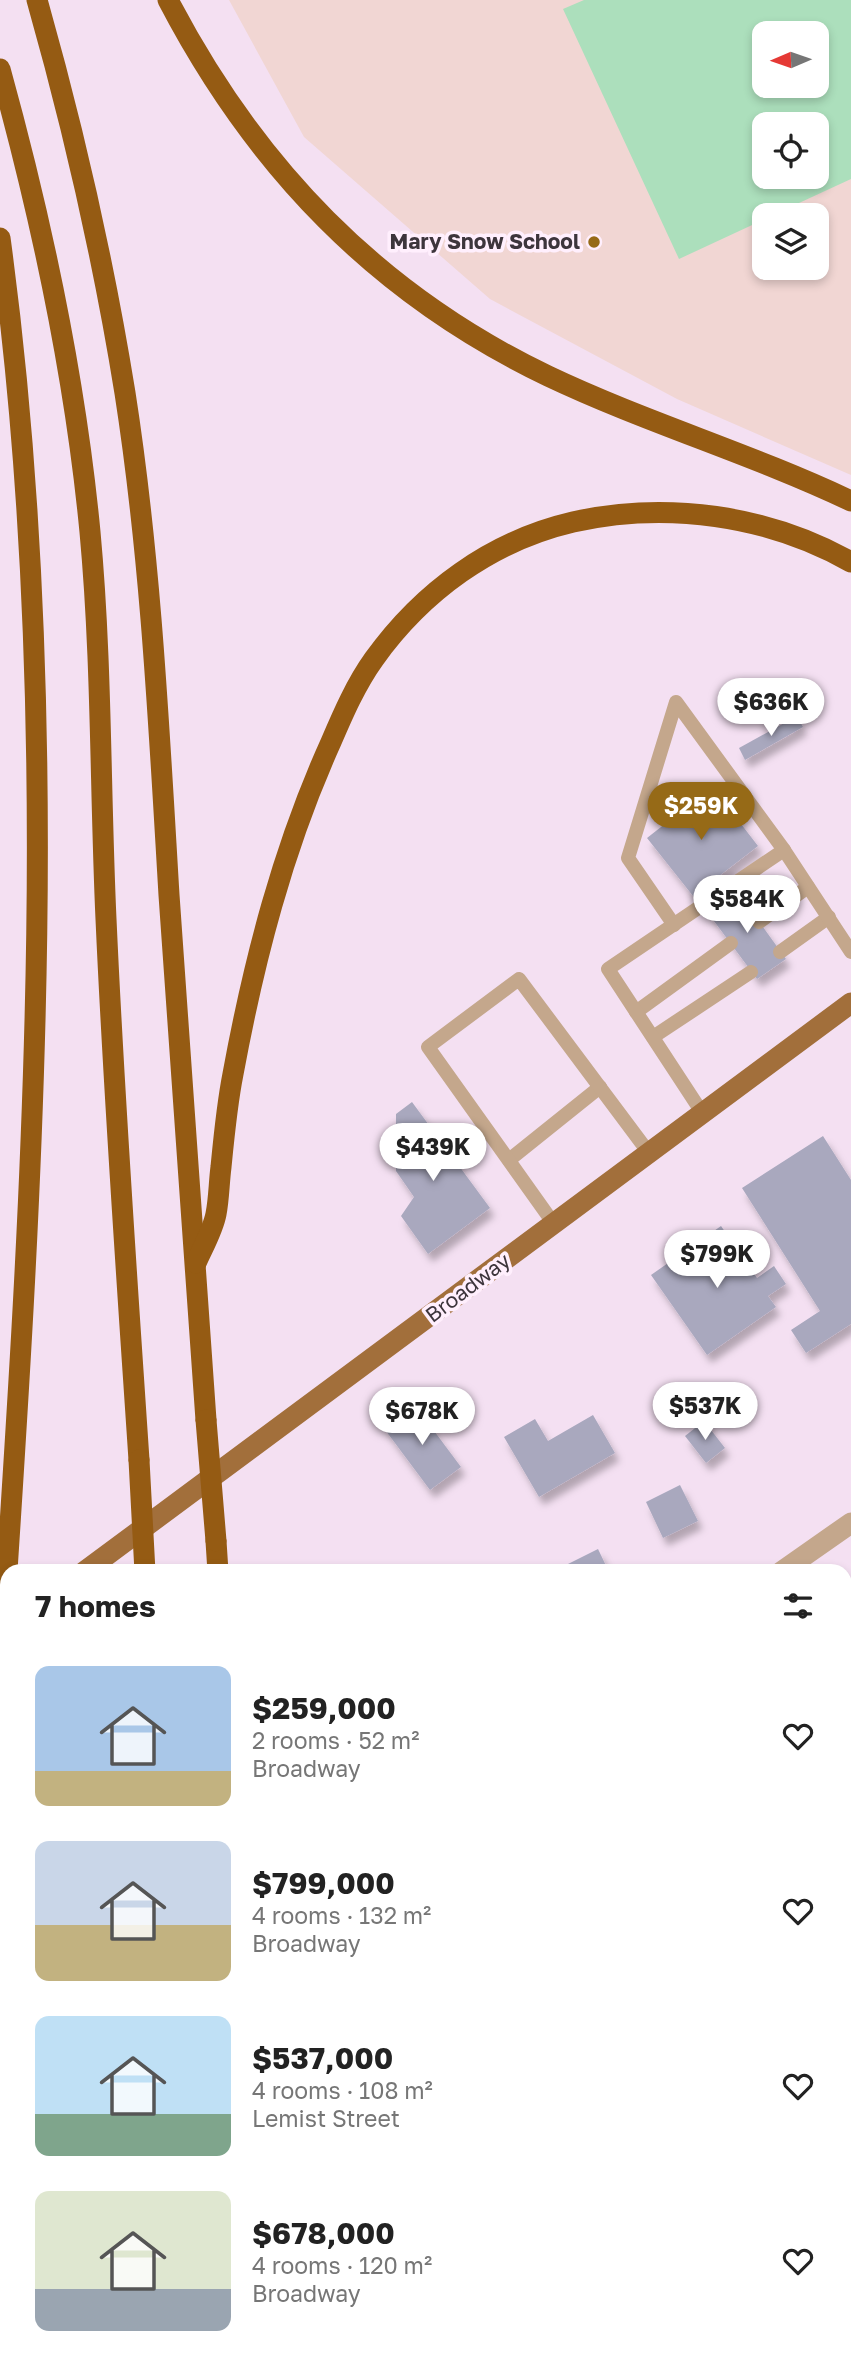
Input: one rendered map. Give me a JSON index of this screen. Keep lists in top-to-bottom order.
{
  "streets": {
    "main road": ["Broadway"]
  },
  "places": ["Mary Snow School"],
  "north": "left",
  "page": {
    "price": [
      "$636K",
      "$259K",
      "$584K",
      "$439K",
      "$799K",
      "$537K",
      "$678K"
    ],
    "heading": "7 homes",
    "list": [
      {
        "name": "$259,000",
        "note": "2 rooms · 52 m² · Broadway"
      },
      {
        "name": "$799,000",
        "note": "4 rooms · 132 m² · Broadway"
      },
      {
        "name": "$537,000",
        "note": "4 rooms · 108 m² · Lemist Street"
      },
      {
        "name": "$678,000",
        "note": "4 rooms · 120 m² · Broadway"
      }
    ]
  }
}
